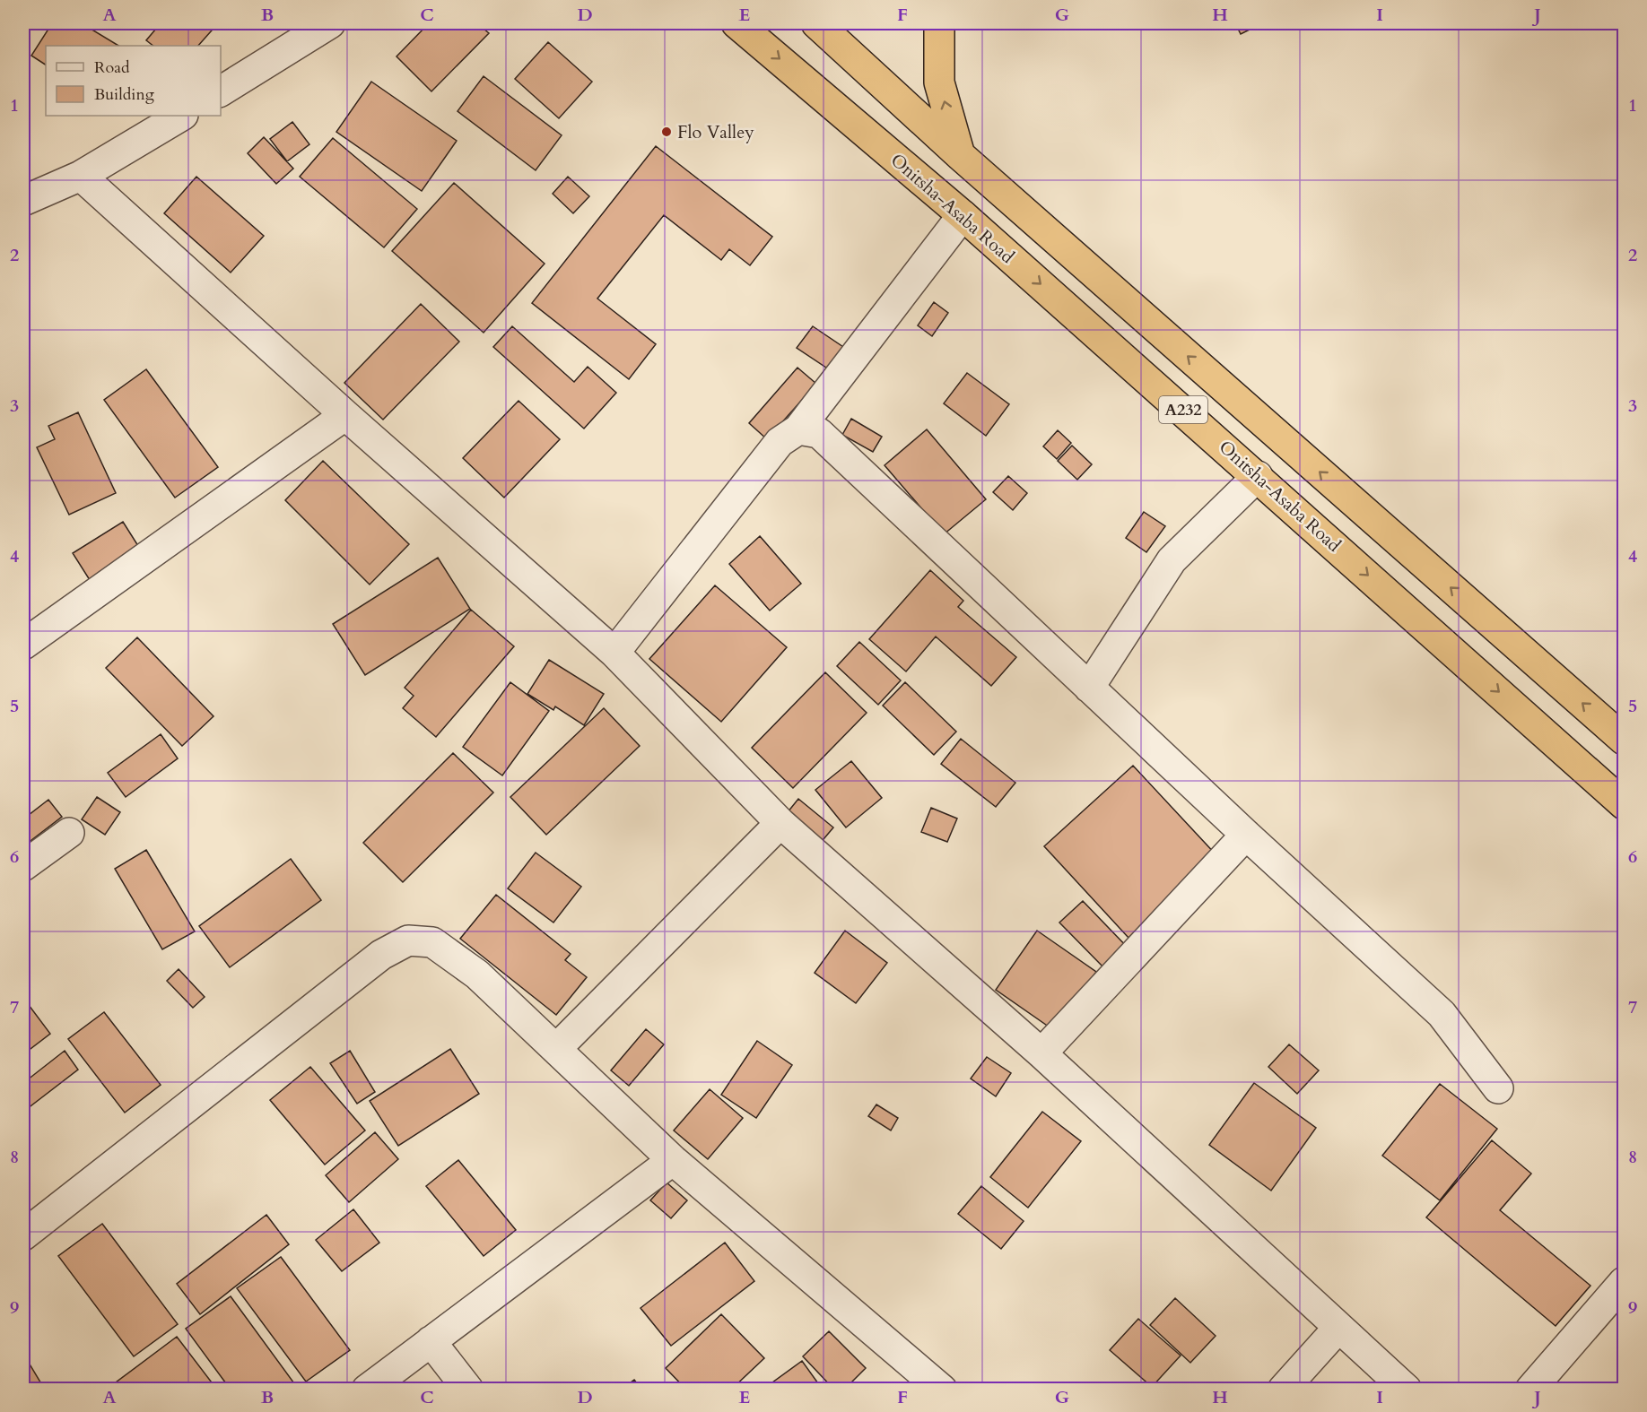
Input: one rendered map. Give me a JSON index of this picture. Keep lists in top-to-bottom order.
{
  "streets": {
    "highway": ["Onitsha-Asaba Road", "A232"]
  },
  "places": ["Flo Valley"],
  "legend": ["Road", "Building"],
  "grid": {
    "columns": [
      "A",
      "B",
      "C",
      "D",
      "E",
      "F",
      "G",
      "H",
      "I",
      "J"
    ],
    "rows": [
      "1",
      "2",
      "3",
      "4",
      "5",
      "6",
      "7",
      "8",
      "9"
    ]
  }
}
